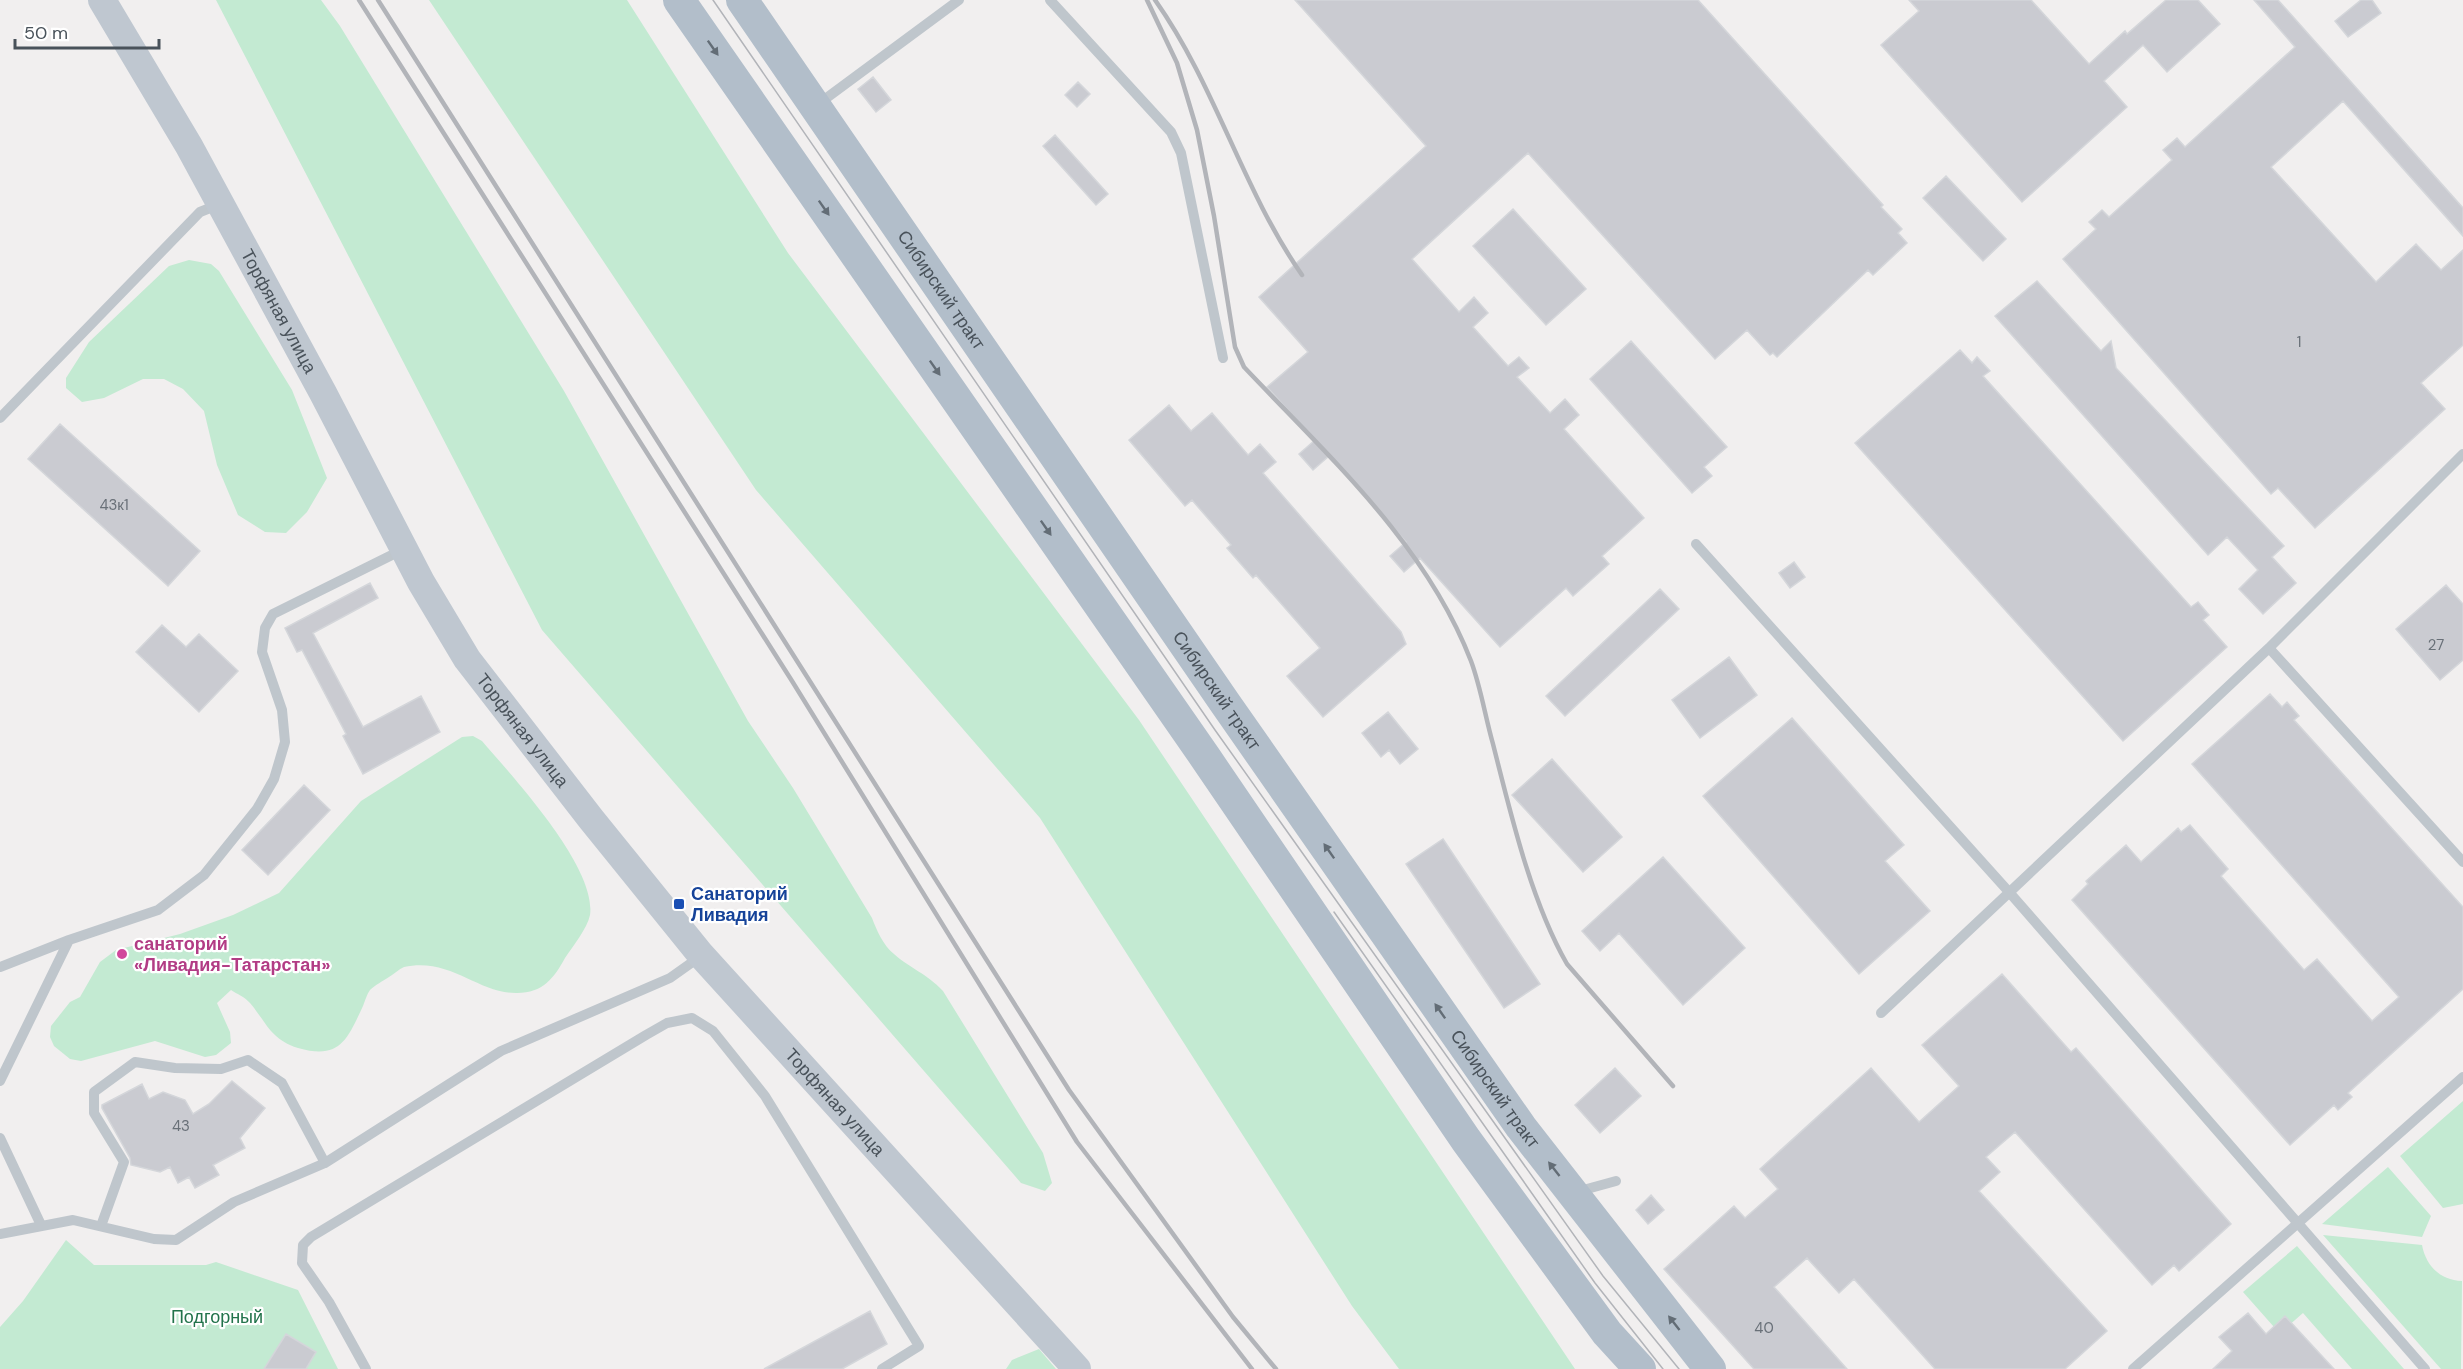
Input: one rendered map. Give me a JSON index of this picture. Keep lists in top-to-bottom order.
{
  "streets": {
    "main road": ["Сибирский тракт"],
    "street": ["Торфяная улица"]
  },
  "parks": ["Подгорный"],
  "places": {
    "transit": ["Санаторий Ливадия"],
    "other": ["санаторий «Ливадия-Татарстан»"]
  },
  "house_numbers": [
    "1",
    "43к1",
    "27",
    "43",
    "40"
  ],
  "scale_bar": "50 m"
}
